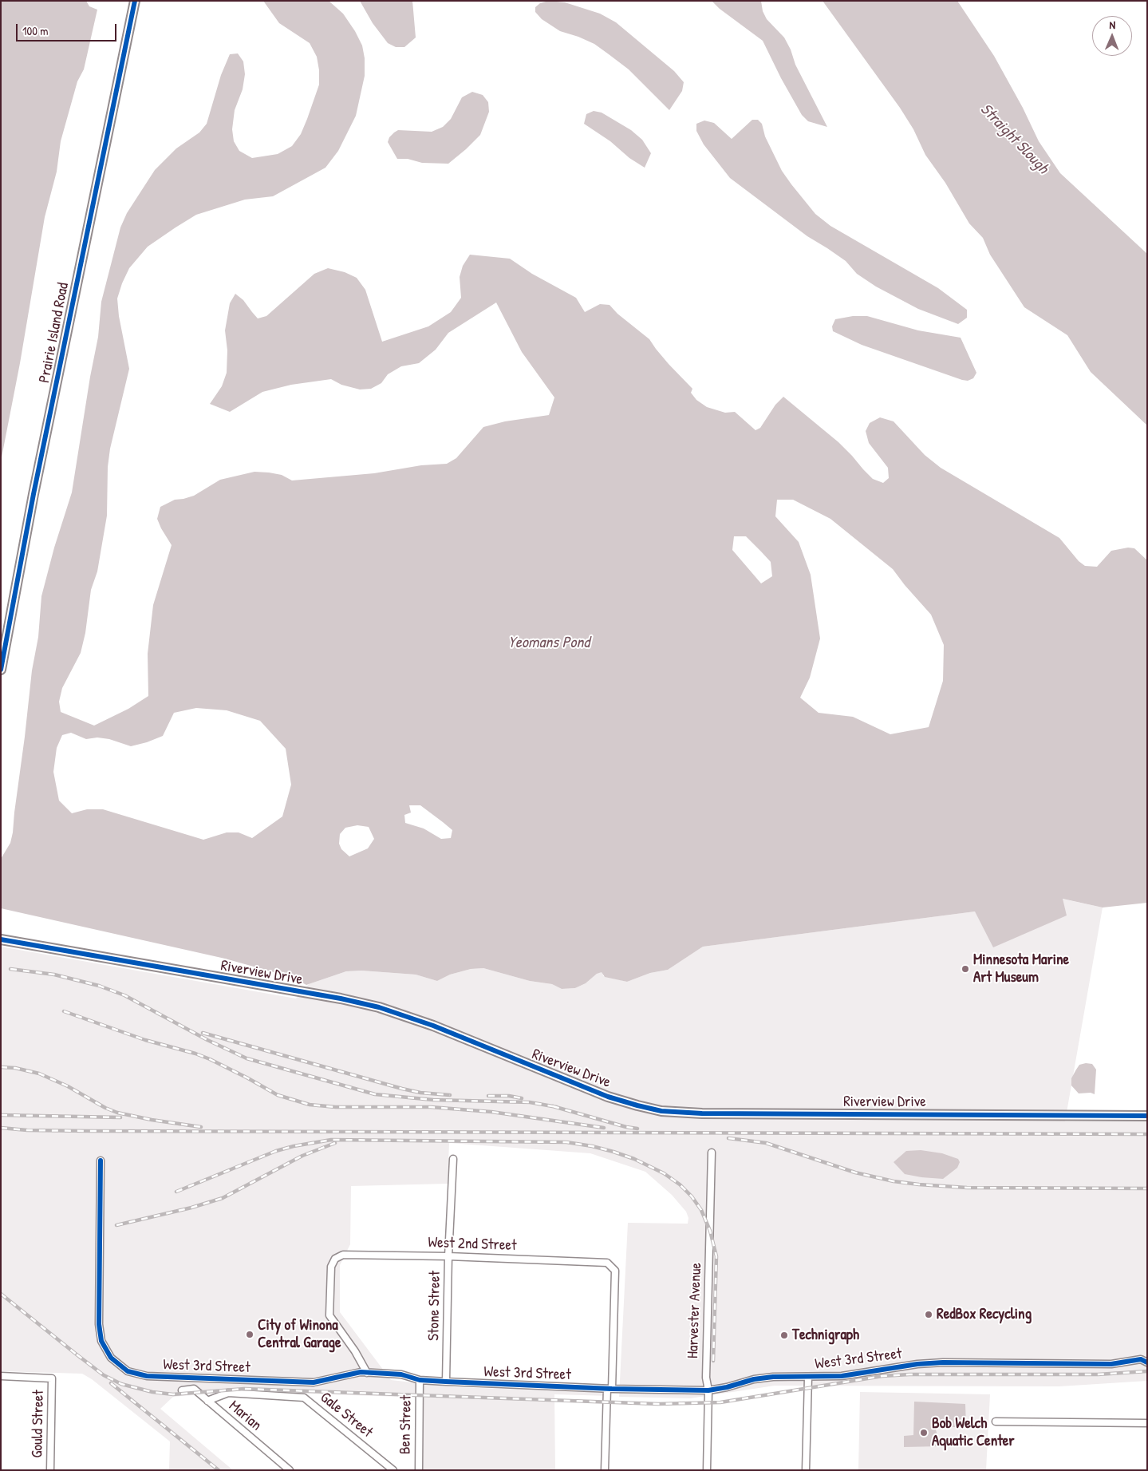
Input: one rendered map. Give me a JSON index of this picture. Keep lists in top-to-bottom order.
{
  "streets": {
    "street": [
      "Prairie Island Road",
      "Riverview Drive",
      "West 2nd Street",
      "Stone Street",
      "Harvester Avenue",
      "West 3rd Street",
      "Gale Street",
      "Marian",
      "Gould Street",
      "Ben Street"
    ]
  },
  "crossings": [
    ["West 2nd Street", "Stone Street"],
    ["West 2nd Street", "West 3rd Street"],
    ["Stone Street", "West 3rd Street"],
    ["Harvester Avenue", "West 3rd Street"],
    ["West 3rd Street", "Ben Street"],
    ["Gale Street", "Marian"]
  ],
  "water": ["Straight Slough", "Yeomans Pond"],
  "places": [
    "Minnesota Marine Art Museum",
    "RedBox Recycling",
    "City of Winona Central Garage",
    "Technigraph",
    "Bob Welch Aquatic Center"
  ],
  "scale_bar": "100 m",
  "north": "top"
}
